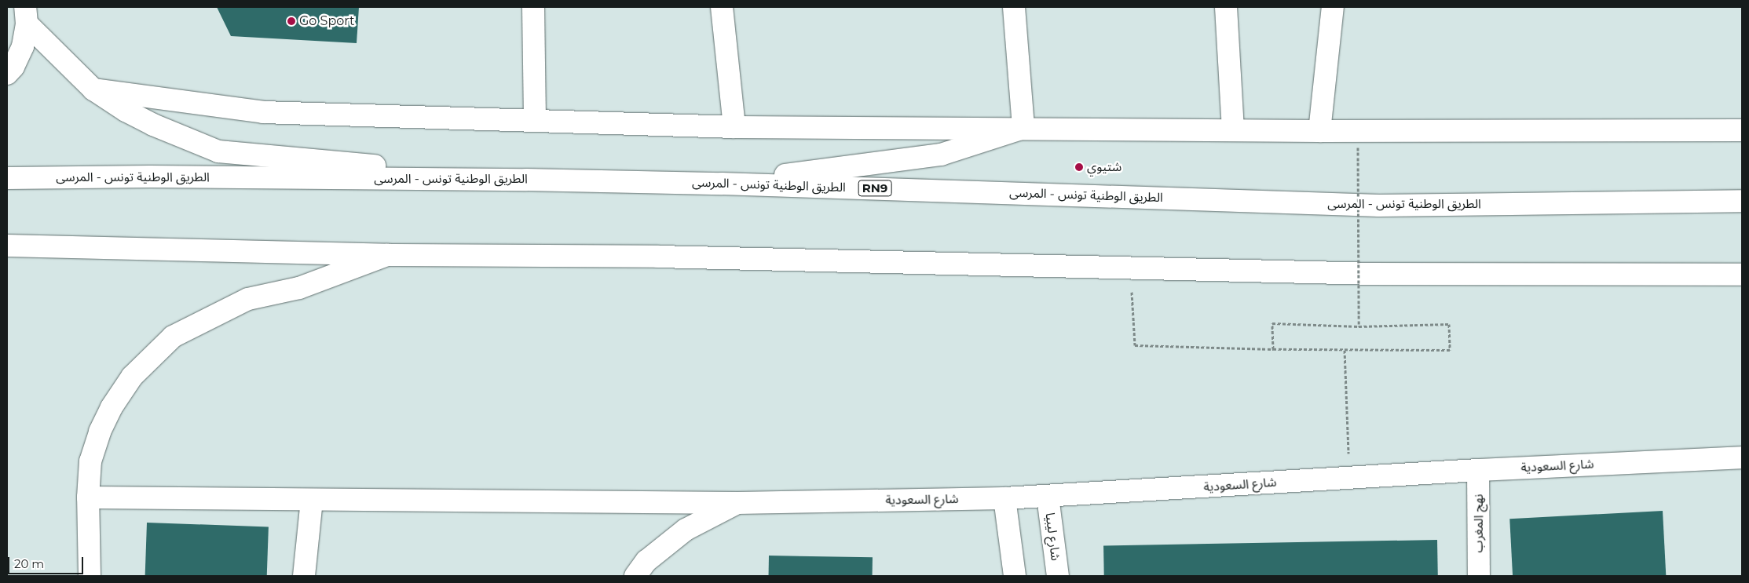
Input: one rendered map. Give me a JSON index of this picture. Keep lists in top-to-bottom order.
{
  "streets": {
    "main road": [
      "الطريق الوطنية تونس - المرسى",
      "RN9",
      "شارع السعودية",
      "نهج المغرب",
      "شارع ليبيا"
    ]
  },
  "crossings": [
    ["شارع السعودية", "نهج المغرب"],
    ["شارع السعودية", "شارع ليبيا"]
  ],
  "places": ["Go Sport", "شتيوي"],
  "scale_bar": "20 m"
}
